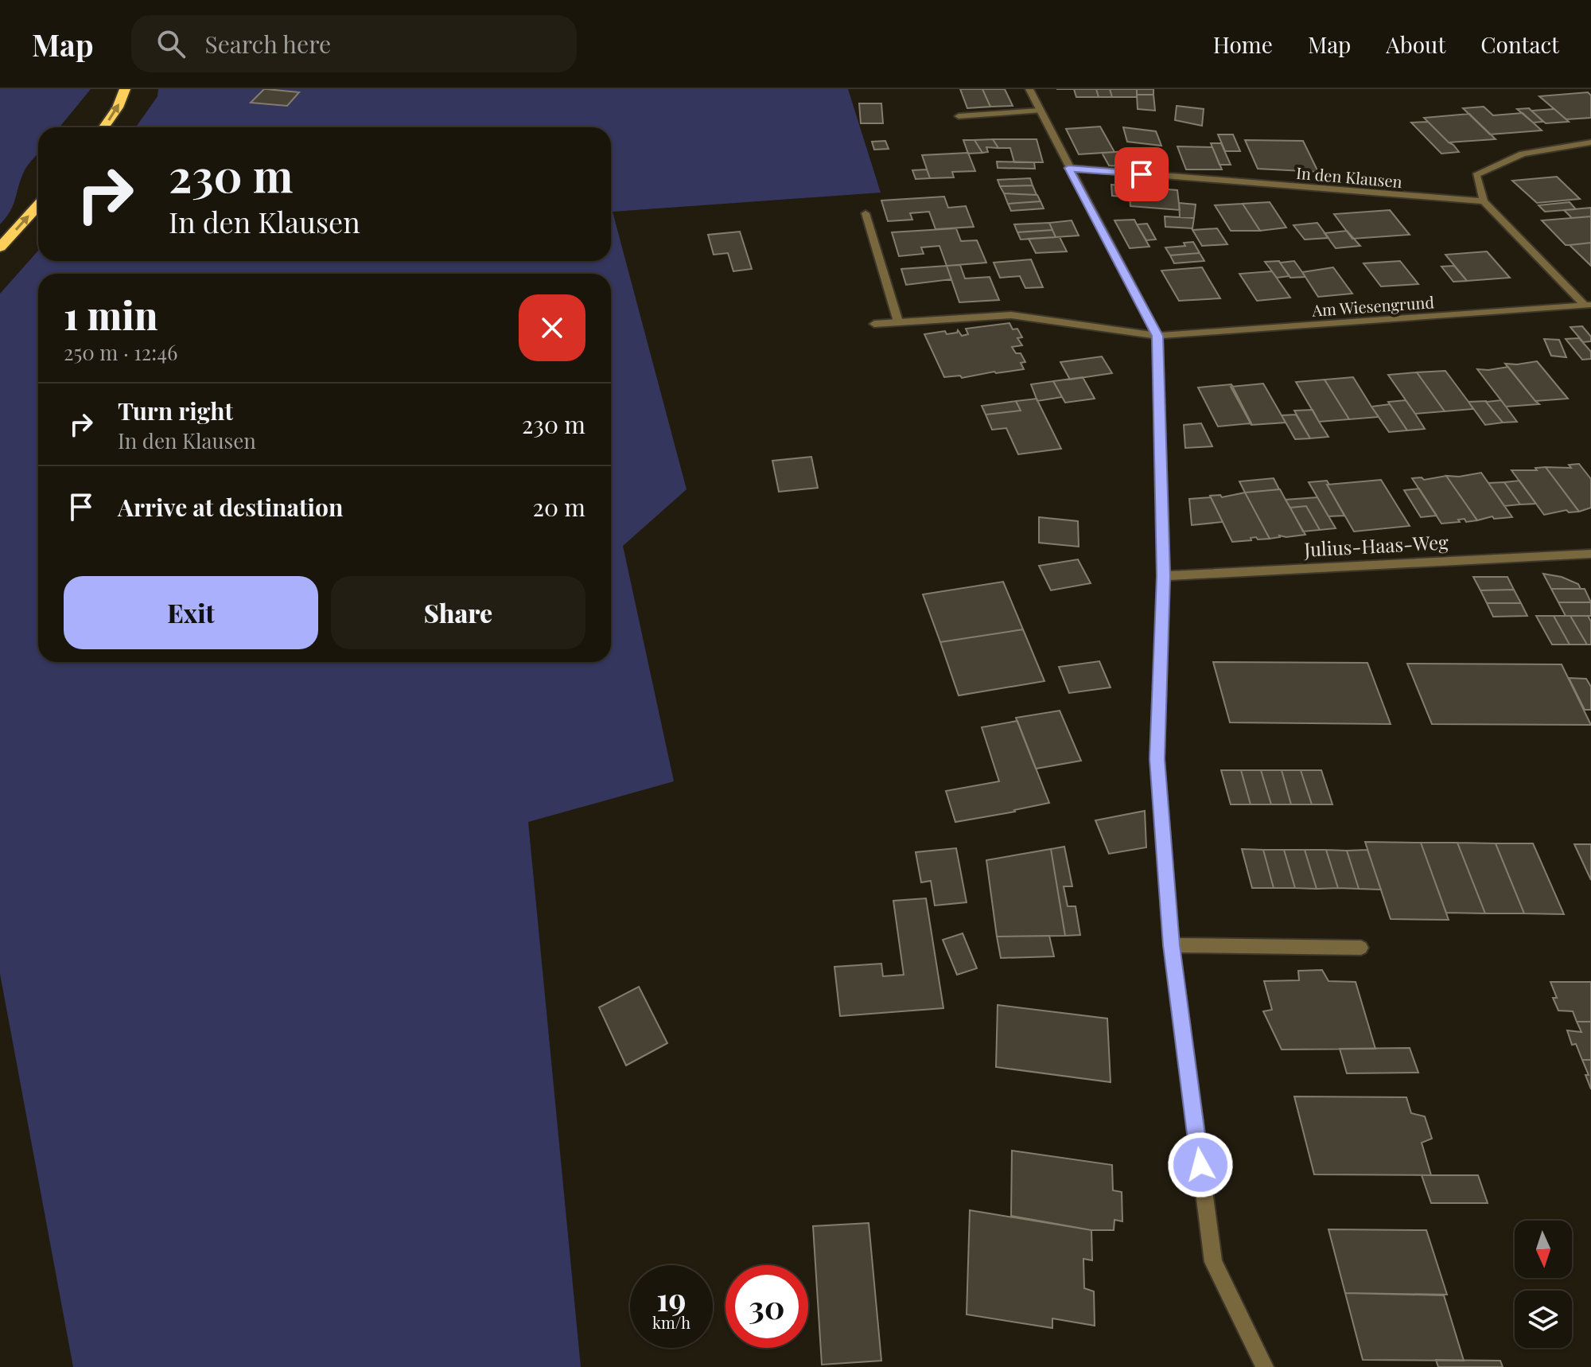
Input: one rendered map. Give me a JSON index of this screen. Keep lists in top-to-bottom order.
{
  "streets": {
    "street": ["In den Klausen", "Am Wiesengrund", "Julius-Haas-Weg"]
  },
  "north": "bottom",
  "page": {
    "header": "Map",
    "search": "Search here",
    "nav": [
      "Home",
      "Map",
      "About",
      "Contact"
    ],
    "turn": ["230 m", "In den Klausen"],
    "heading": ["1 min", "250 m · 12:46"],
    "list": [
      {
        "name": "Turn right",
        "note": "In den Klausen",
        "value": "230 m"
      },
      {
        "name": "Arrive at destination",
        "value": "20 m"
      }
    ],
    "buttons": ["Exit", "Share"],
    "speed": "19 km/h",
    "limit": "30"
  }
}
